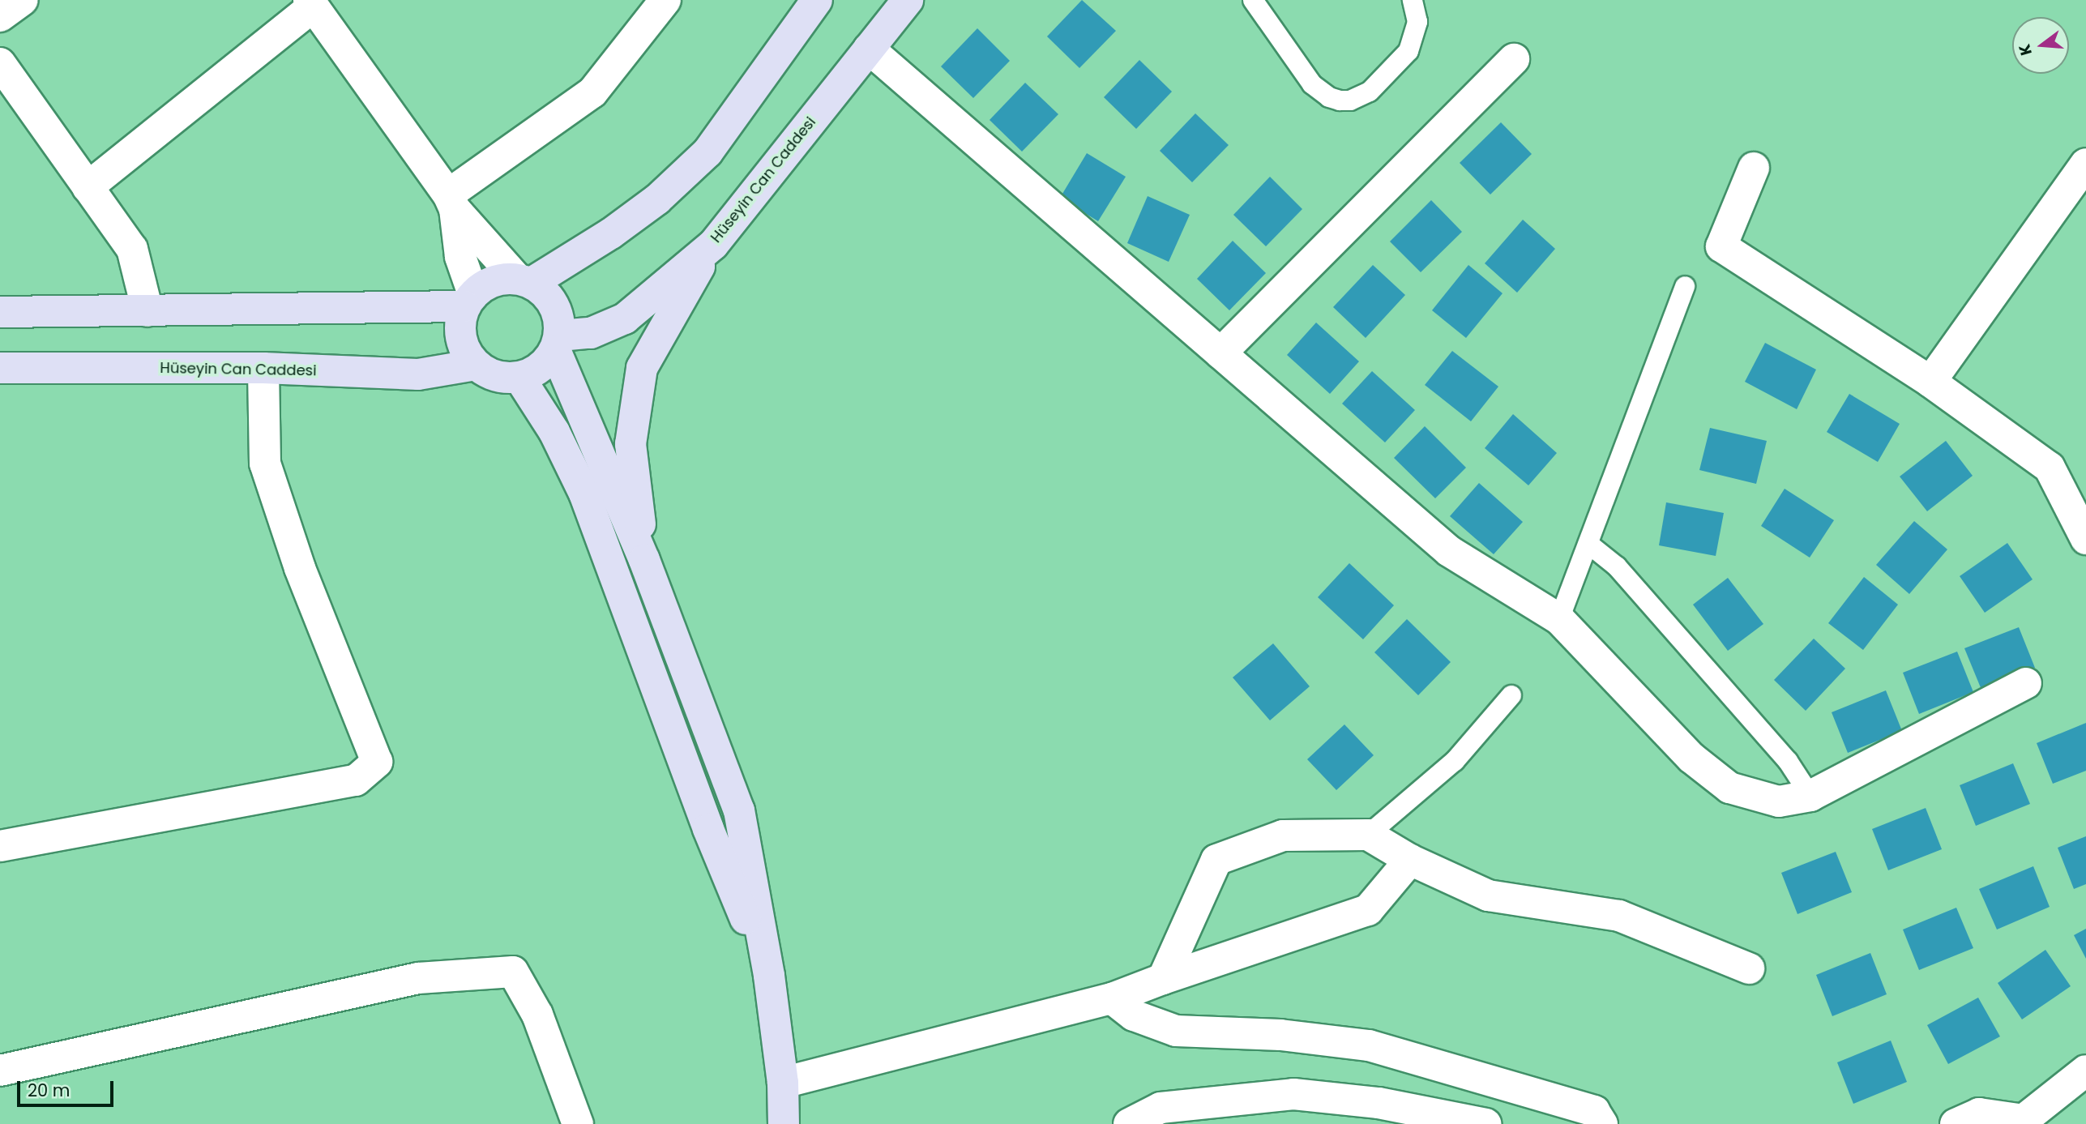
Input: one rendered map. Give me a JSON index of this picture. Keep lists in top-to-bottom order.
{
  "streets": {
    "main road": ["Hüseyin Can Caddesi"]
  },
  "scale_bar": "20 m",
  "north": "left"
}
